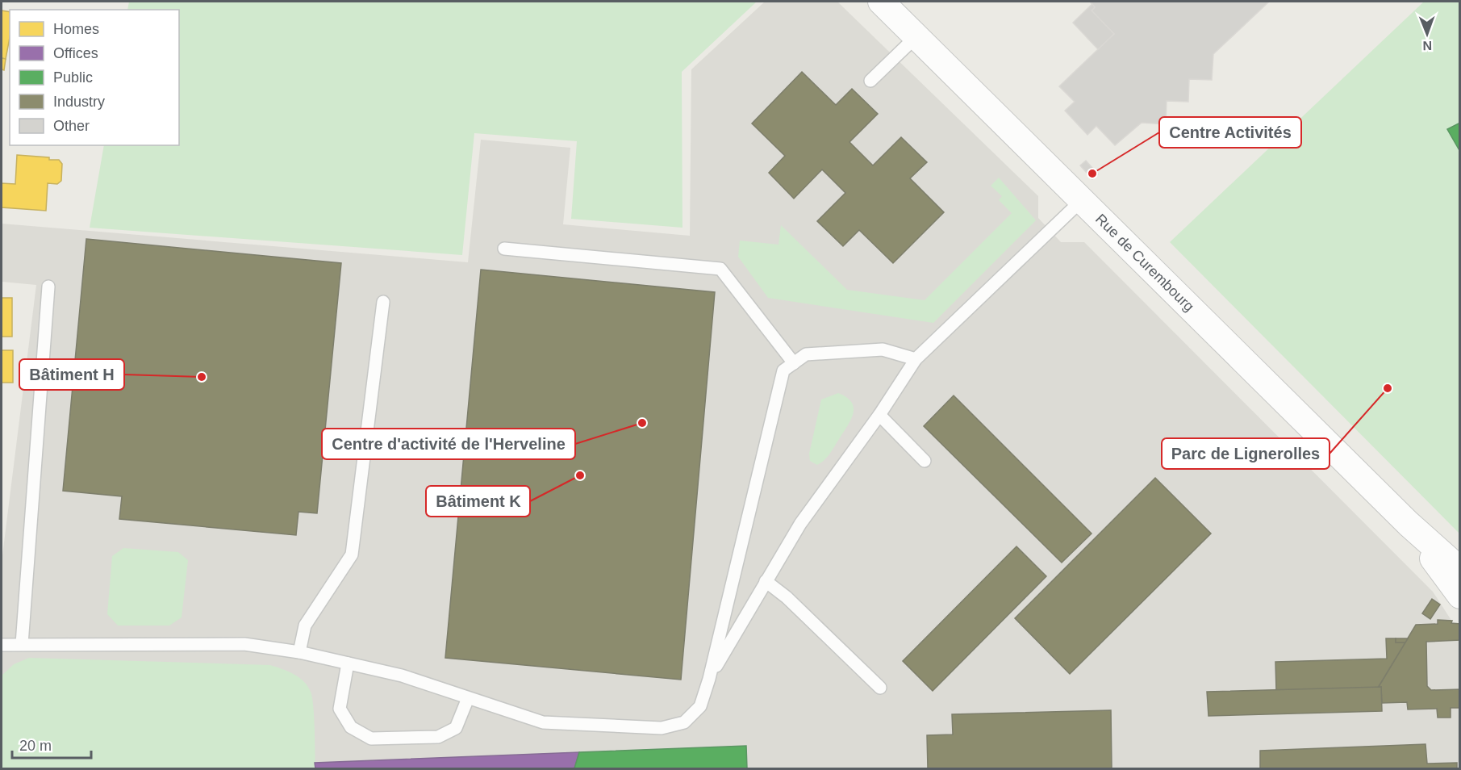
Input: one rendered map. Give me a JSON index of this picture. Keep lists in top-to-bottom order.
{
  "streets": {
    "street": ["Rue de Curembourg"]
  },
  "places": [
    "Centre Activités",
    "Bâtiment H",
    "Parc de Lignerolles",
    "Centre d'activité de l'Herveline",
    "Bâtiment K"
  ],
  "legend": [
    "Homes",
    "Offices",
    "Public",
    "Industry",
    "Other"
  ],
  "scale_bar": "20 m",
  "north": "bottom"
}
